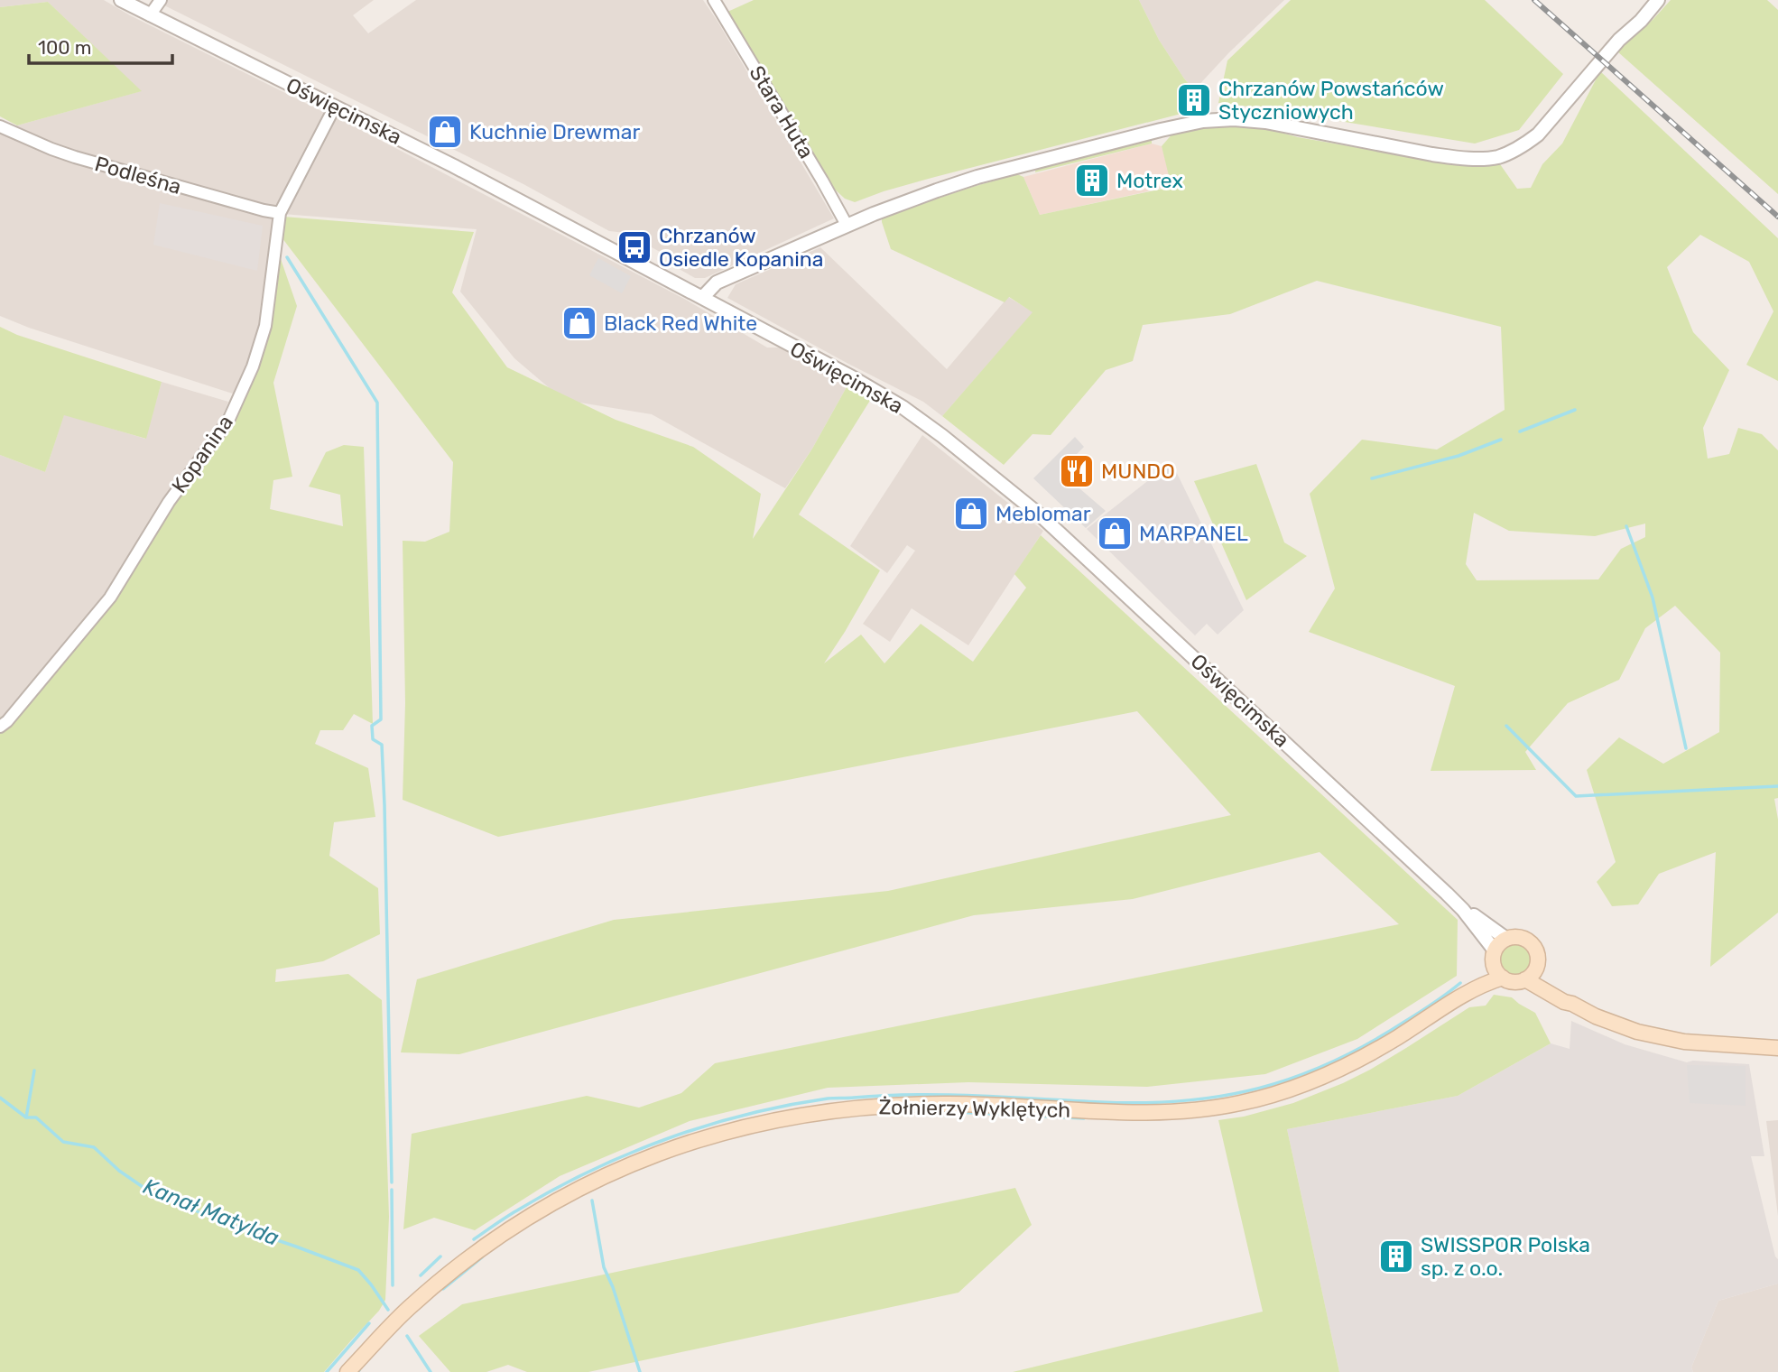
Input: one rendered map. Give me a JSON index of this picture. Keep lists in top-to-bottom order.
{
  "streets": {
    "main road": ["Żołnierzy Wyklętych"],
    "street": [
      "Oświęcimska",
      "Stara Huta",
      "Podleśna",
      "Kopanina"
    ]
  },
  "crossings": [
    ["Oświęcimska", "Kopanina"],
    ["Oświęcimska", "Żołnierzy Wyklętych"],
    ["Podleśna", "Kopanina"]
  ],
  "water": ["Kanał Matylda"],
  "places": {
    "building": ["Chrzanów Powstańców Styczniowych", "Motrex", "SWISSPOR Polska sp. z o.o."],
    "shop": [
      "Kuchnie Drewmar",
      "Black Red White",
      "Meblomar",
      "MARPANEL"
    ],
    "bus stop": ["Chrzanów Osiedle Kopanina"],
    "restaurant": ["MUNDO"]
  },
  "scale_bar": "100 m"
}
